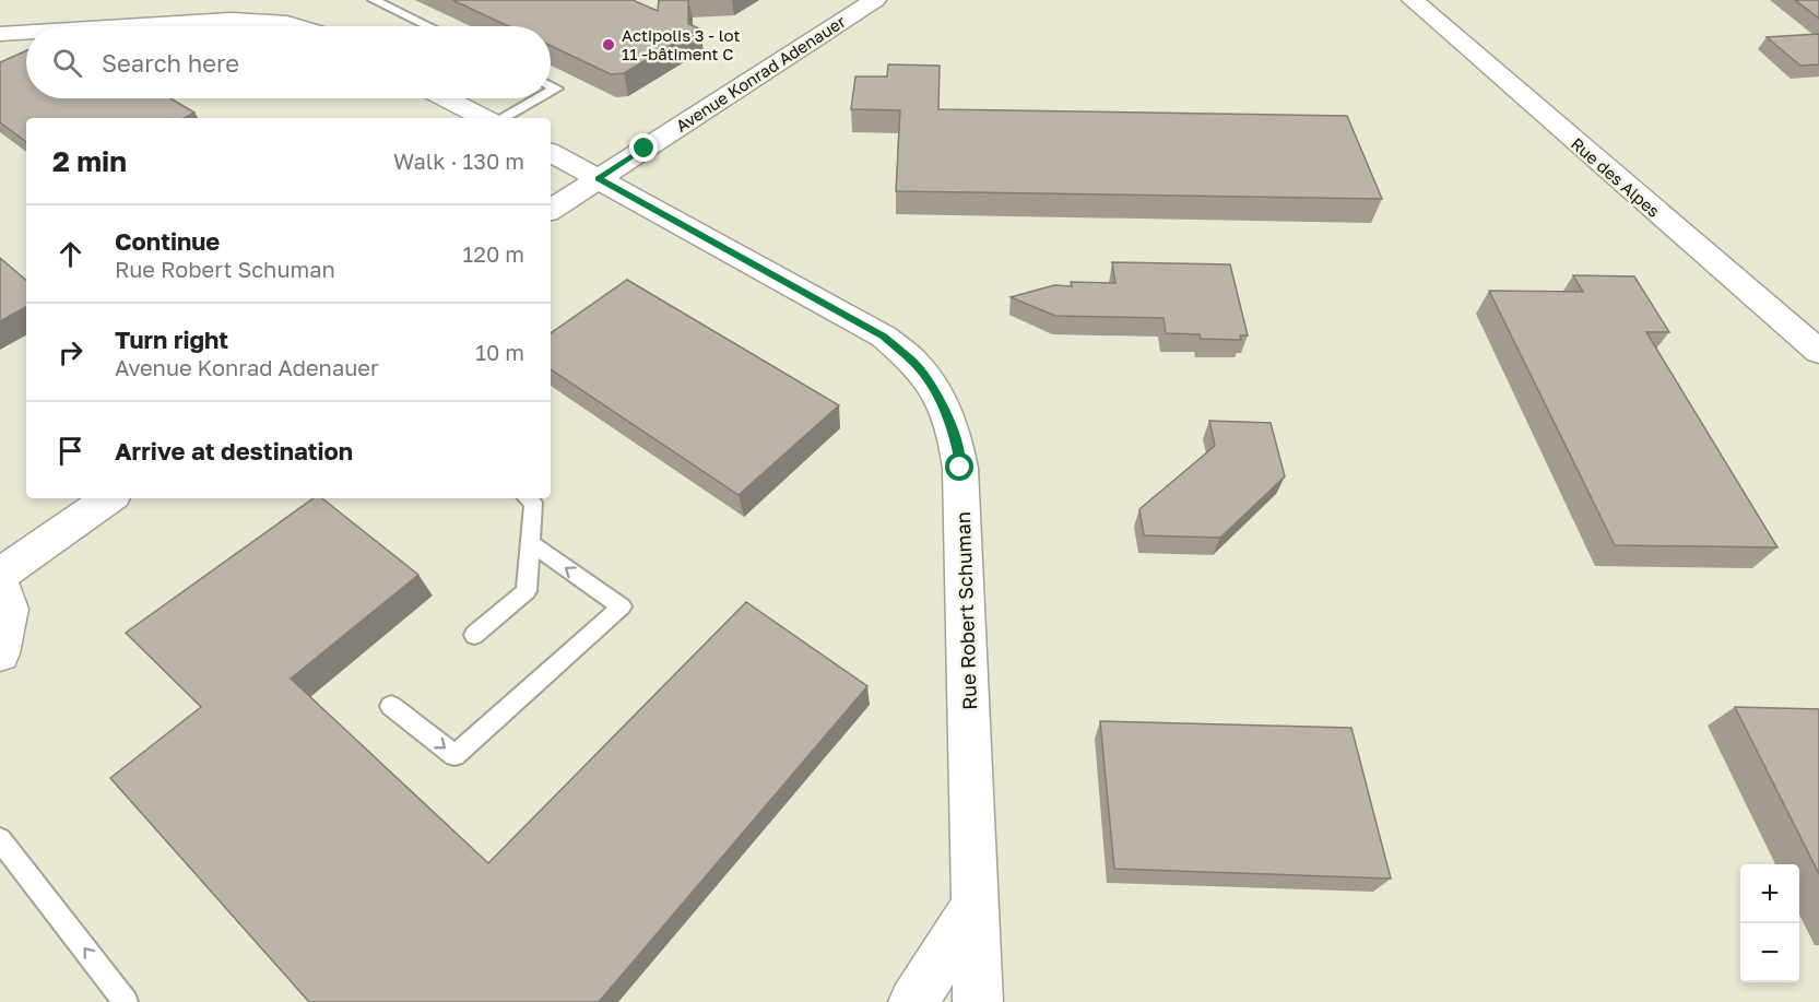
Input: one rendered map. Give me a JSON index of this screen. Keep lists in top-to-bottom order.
{
  "streets": {
    "street": ["Avenue Konrad Adenauer", "Rue des Alpes", "Rue Robert Schuman"]
  },
  "crossings": [
    ["Avenue Konrad Adenauer", "Rue Robert Schuman"]
  ],
  "places": ["Actipolis 3 - lot 11 -bâtiment C"],
  "page": {
    "search": "Search here",
    "heading": ["2 min", "Walk · 130 m"],
    "list": [
      ["Continue", "Rue Robert Schuman", "120 m"],
      ["Turn right", "Avenue Konrad Adenauer", "10 m"],
      "Arrive at destination"
    ],
    "map_buttons": ["+", "−"]
  }
}
